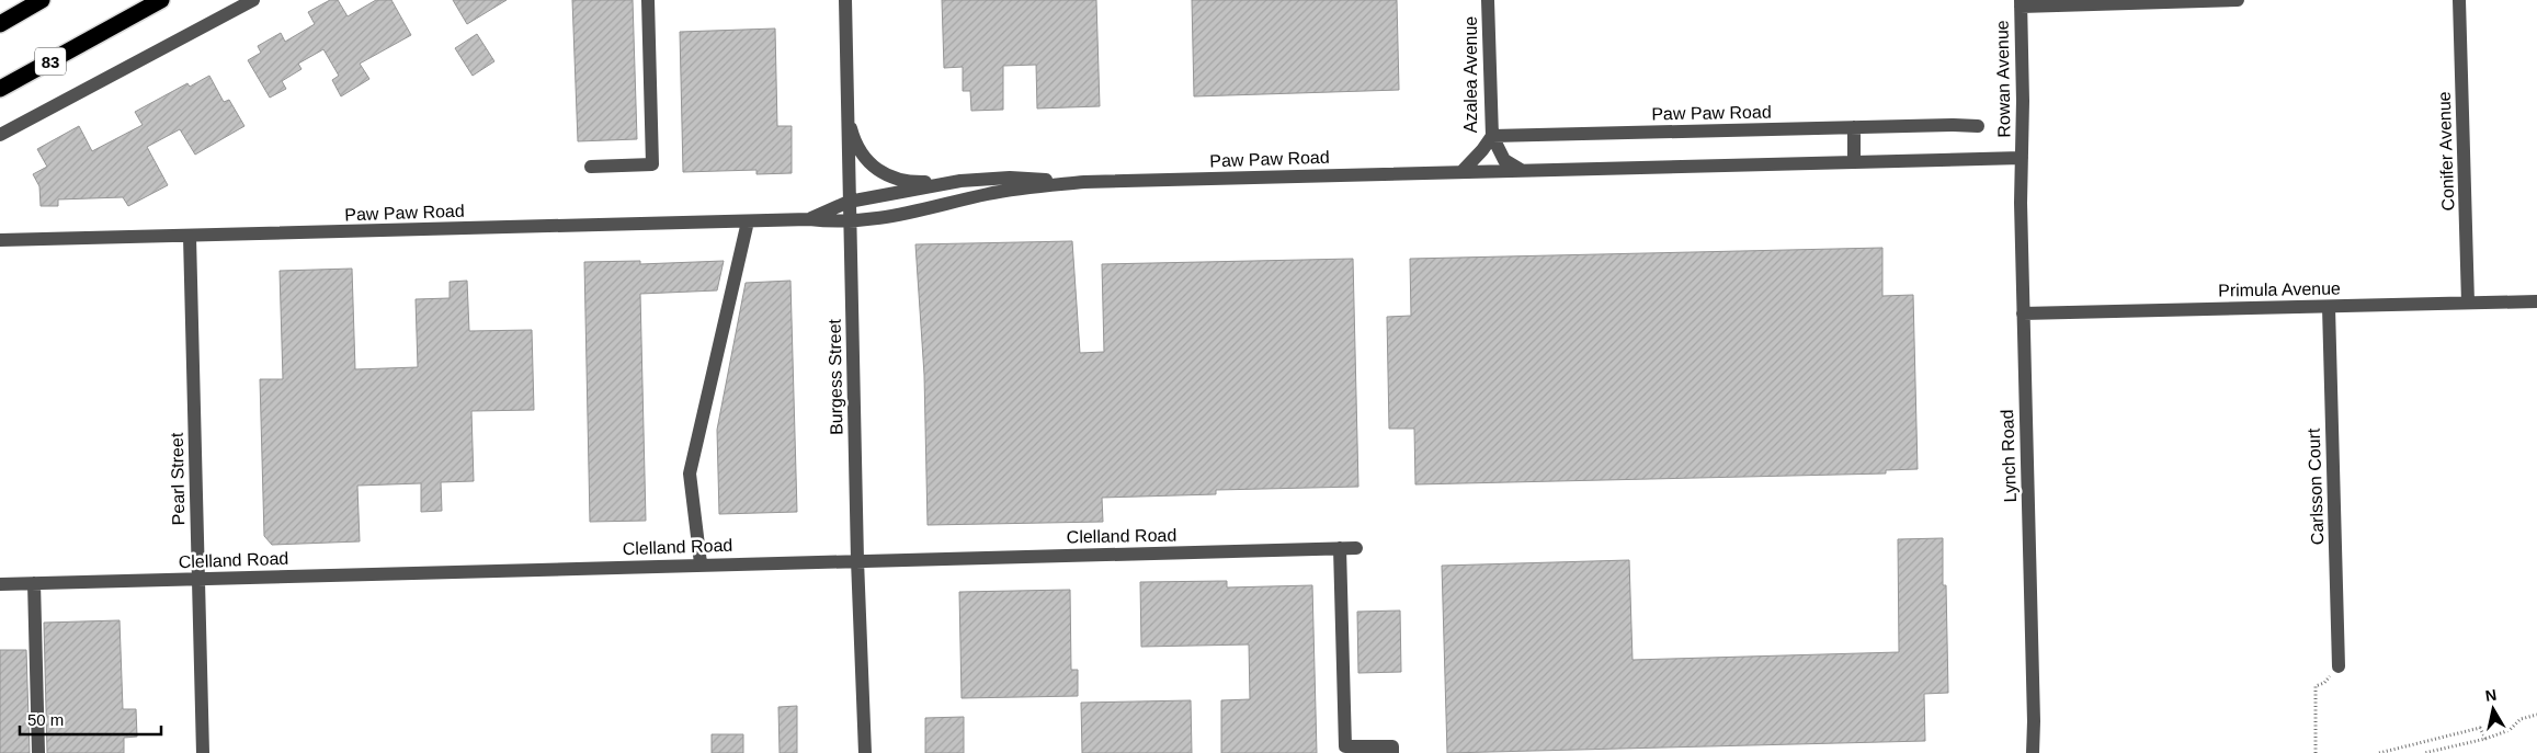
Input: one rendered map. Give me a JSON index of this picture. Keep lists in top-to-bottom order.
{
  "streets": {
    "highway": ["83"],
    "street": [
      "Azalea Avenue",
      "Rowan Avenue",
      "Paw Paw Road",
      "Conifer Avenue",
      "Primula Avenue",
      "Burgess Street",
      "Lynch Road",
      "Pearl Street",
      "Carlsson Court",
      "Clelland Road"
    ]
  },
  "crossings": [
    ["Azalea Avenue", "Paw Paw Road"],
    ["Rowan Avenue", "Paw Paw Road"],
    ["Rowan Avenue", "Lynch Road"],
    ["Paw Paw Road", "Burgess Street"],
    ["Paw Paw Road", "Lynch Road"],
    ["Paw Paw Road", "Pearl Street"],
    ["Conifer Avenue", "Primula Avenue"],
    ["Primula Avenue", "Lynch Road"],
    ["Primula Avenue", "Carlsson Court"],
    ["Burgess Street", "Clelland Road"],
    ["Pearl Street", "Clelland Road"]
  ],
  "scale_bar": "50 m",
  "north": "top"
}
